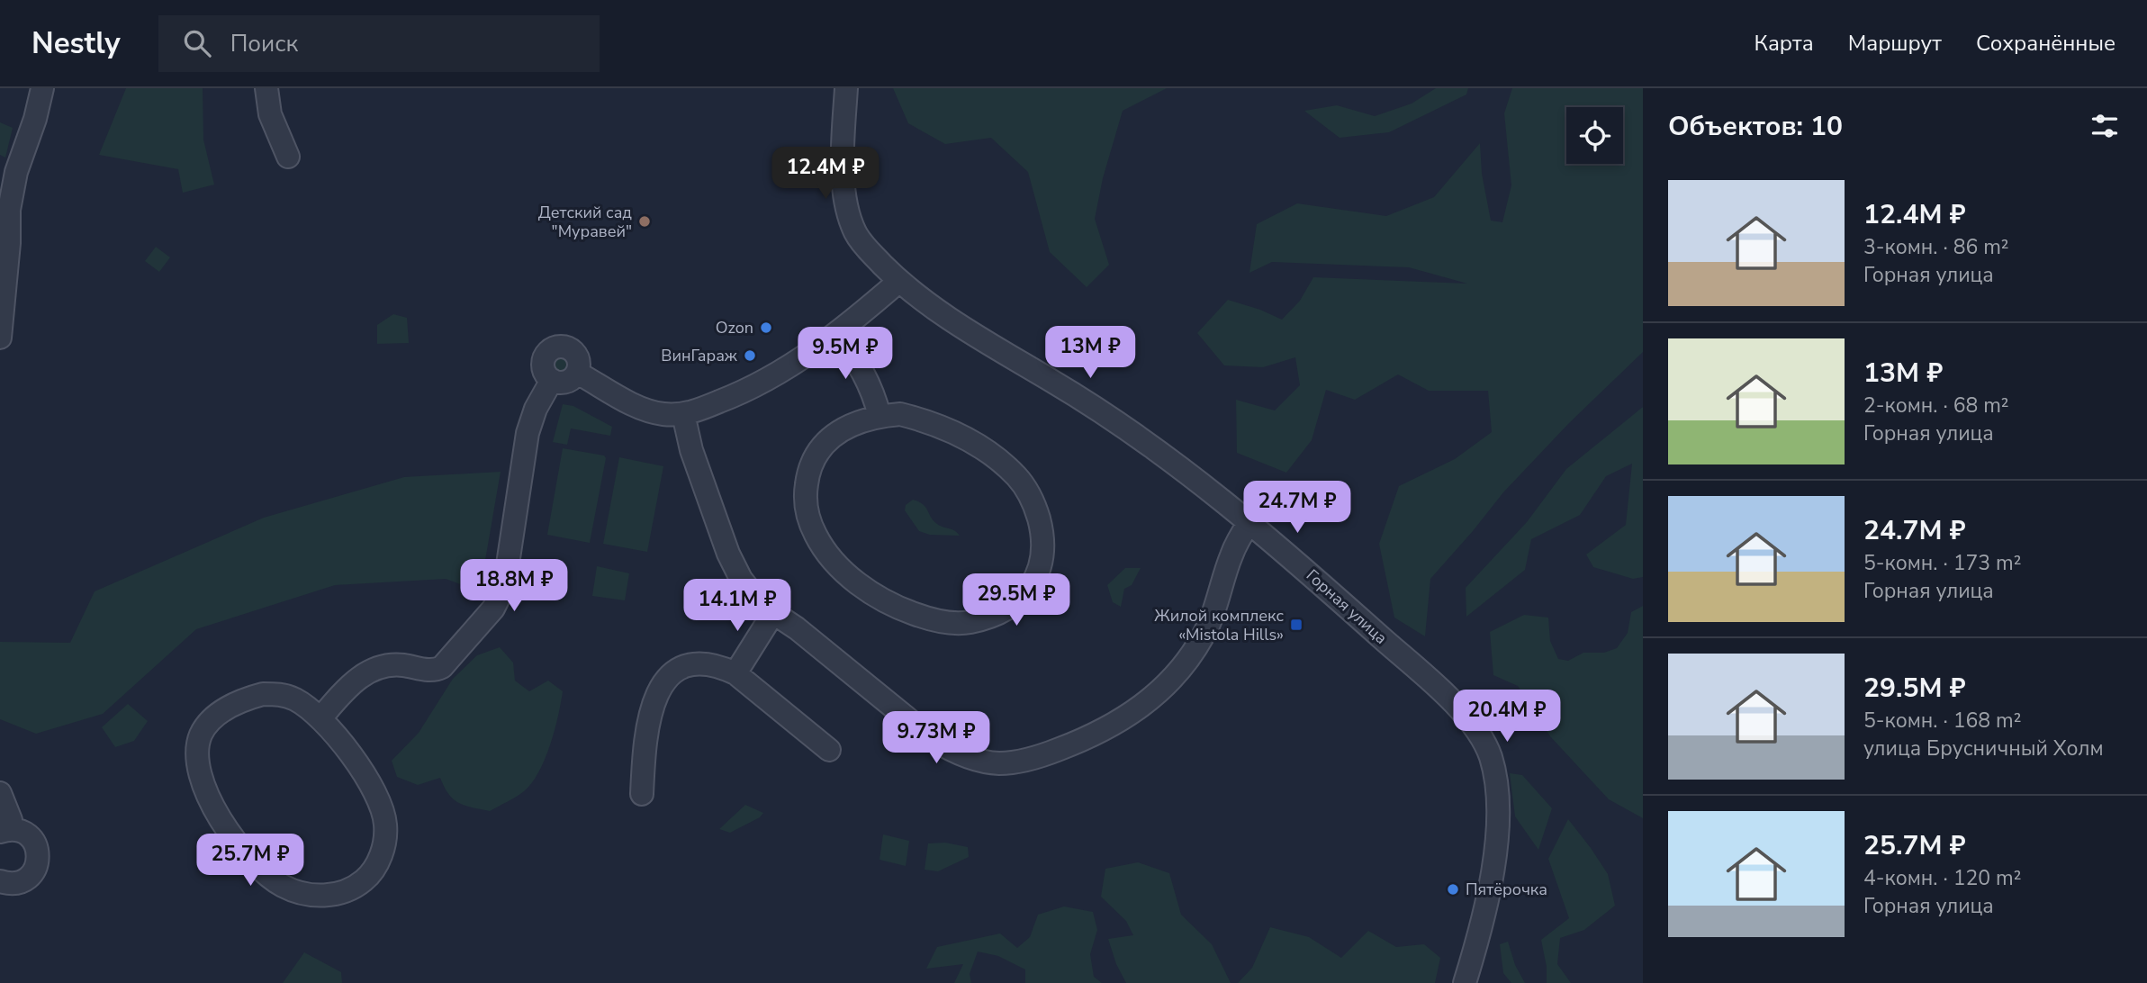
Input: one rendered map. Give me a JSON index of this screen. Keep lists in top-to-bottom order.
{
  "streets": {
    "street": ["Горная улица"]
  },
  "places": {
    "other": [
      "Детский сад \"Муравей\"",
      "Ozon",
      "ВинГараж",
      "Пятёрочка"
    ],
    "transit": ["Жилой комплекс «Mistola Hills»"]
  },
  "page": {
    "header": "Nestly",
    "search": "Поиск",
    "nav": ["Карта", "Маршрут", "Сохранённые"],
    "heading": "Объектов: 10",
    "price": [
      "12.4M ₽",
      "13M ₽",
      "9.5M ₽",
      "24.7M ₽",
      "18.8M ₽",
      "29.5M ₽",
      "14.1M ₽",
      "20.4M ₽",
      "9.73M ₽",
      "25.7M ₽"
    ],
    "list": [
      {
        "name": "12.4M ₽",
        "note": "3-комн. · 86 m² · Горная улица"
      },
      {
        "name": "13M ₽",
        "note": "2-комн. · 68 m² · Горная улица"
      },
      {
        "name": "24.7M ₽",
        "note": "5-комн. · 173 m² · Горная улица"
      },
      {
        "name": "29.5M ₽",
        "note": "5-комн. · 168 m² · улица Брусничный Холм"
      },
      {
        "name": "25.7M ₽",
        "note": "4-комн. · 120 m² · Горная улица"
      }
    ]
  }
}
